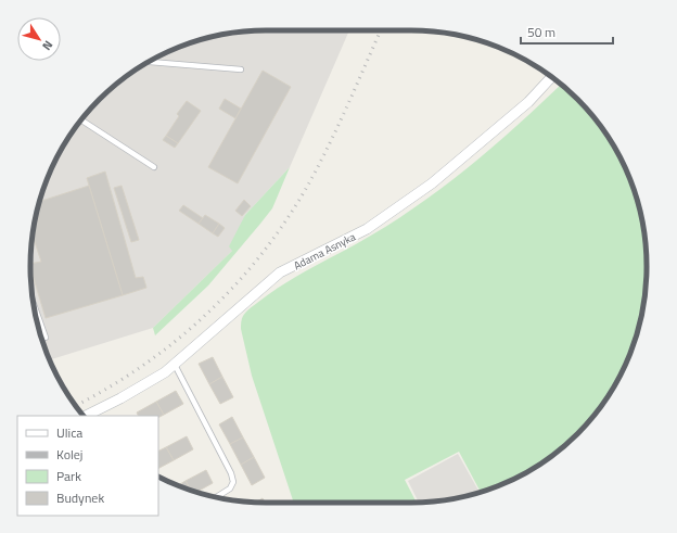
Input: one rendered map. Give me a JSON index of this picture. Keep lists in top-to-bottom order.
{
  "streets": {
    "street": ["Adama Asnyka"]
  },
  "legend": [
    "Ulica",
    "Kolej",
    "Park",
    "Budynek"
  ],
  "scale_bar": "50 m",
  "north": "bottom right"
}
